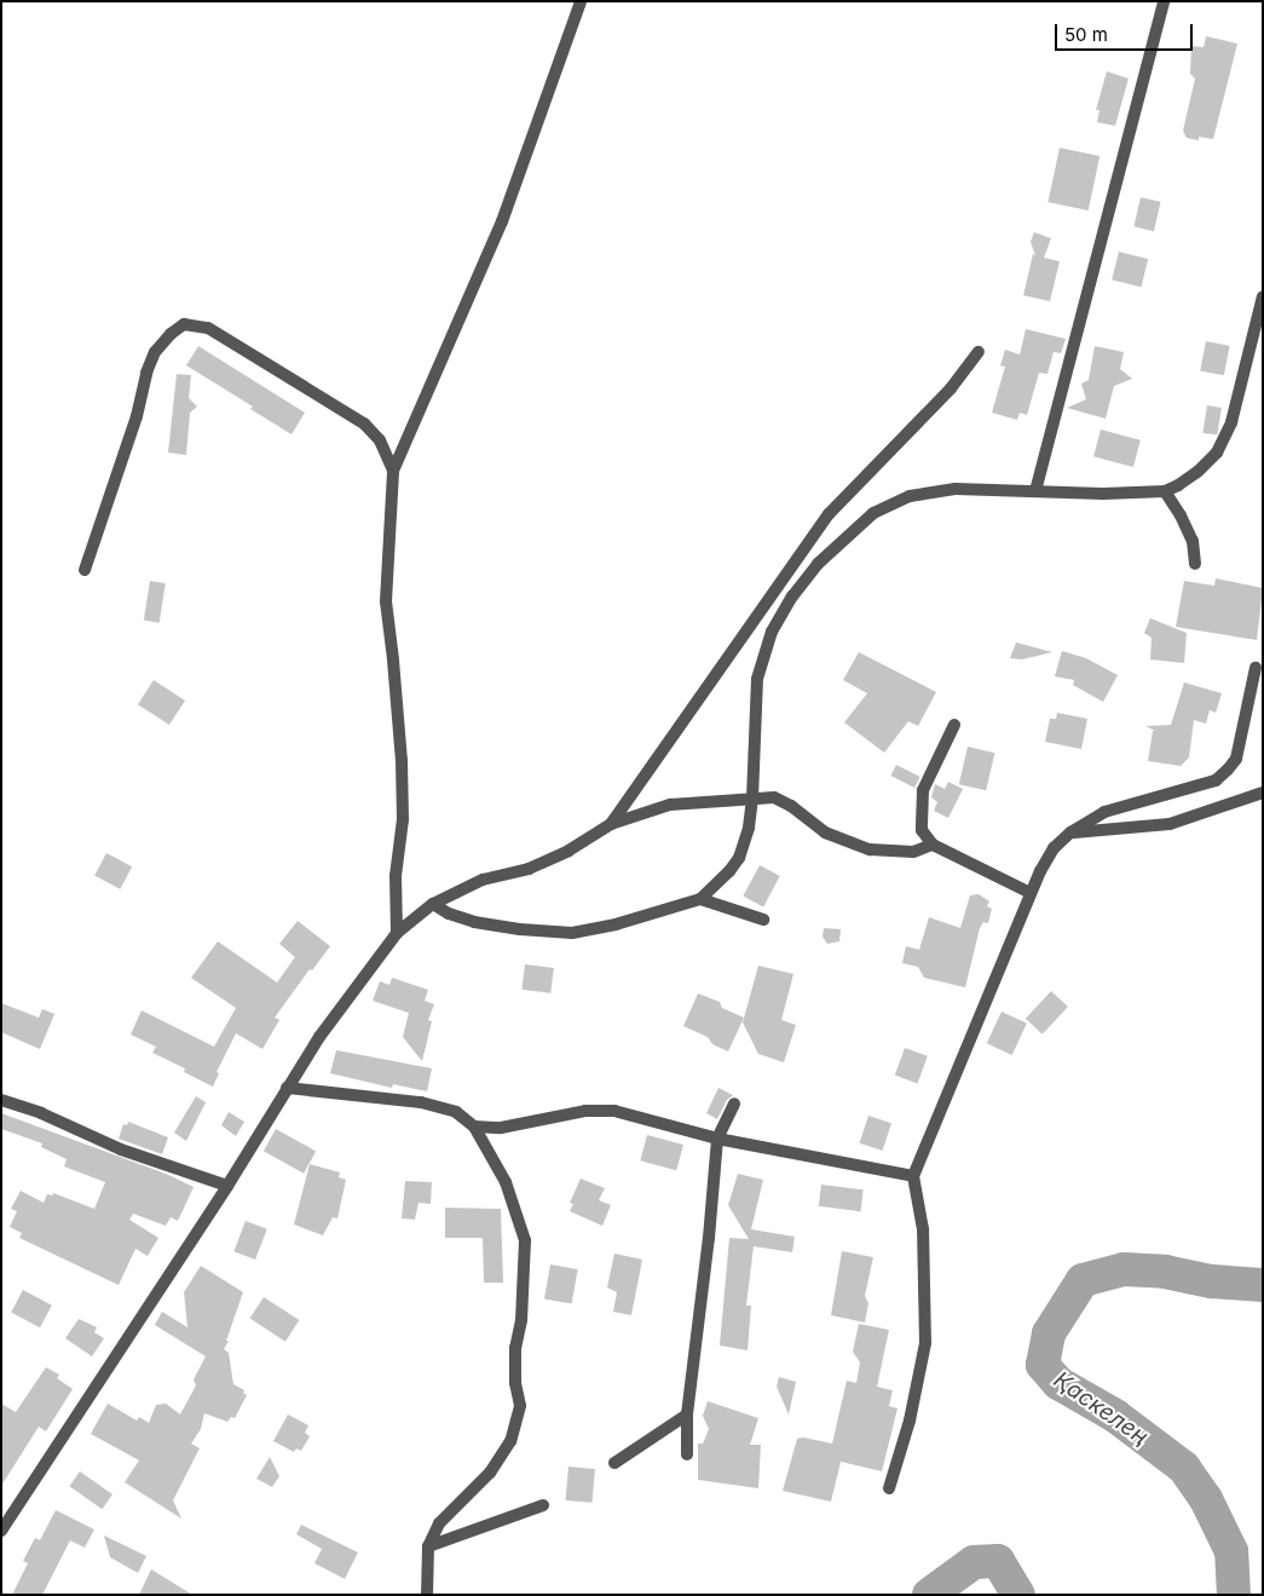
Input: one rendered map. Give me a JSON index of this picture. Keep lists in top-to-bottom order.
{
  "water": ["Қаскелең"],
  "scale_bar": "50 m"
}
